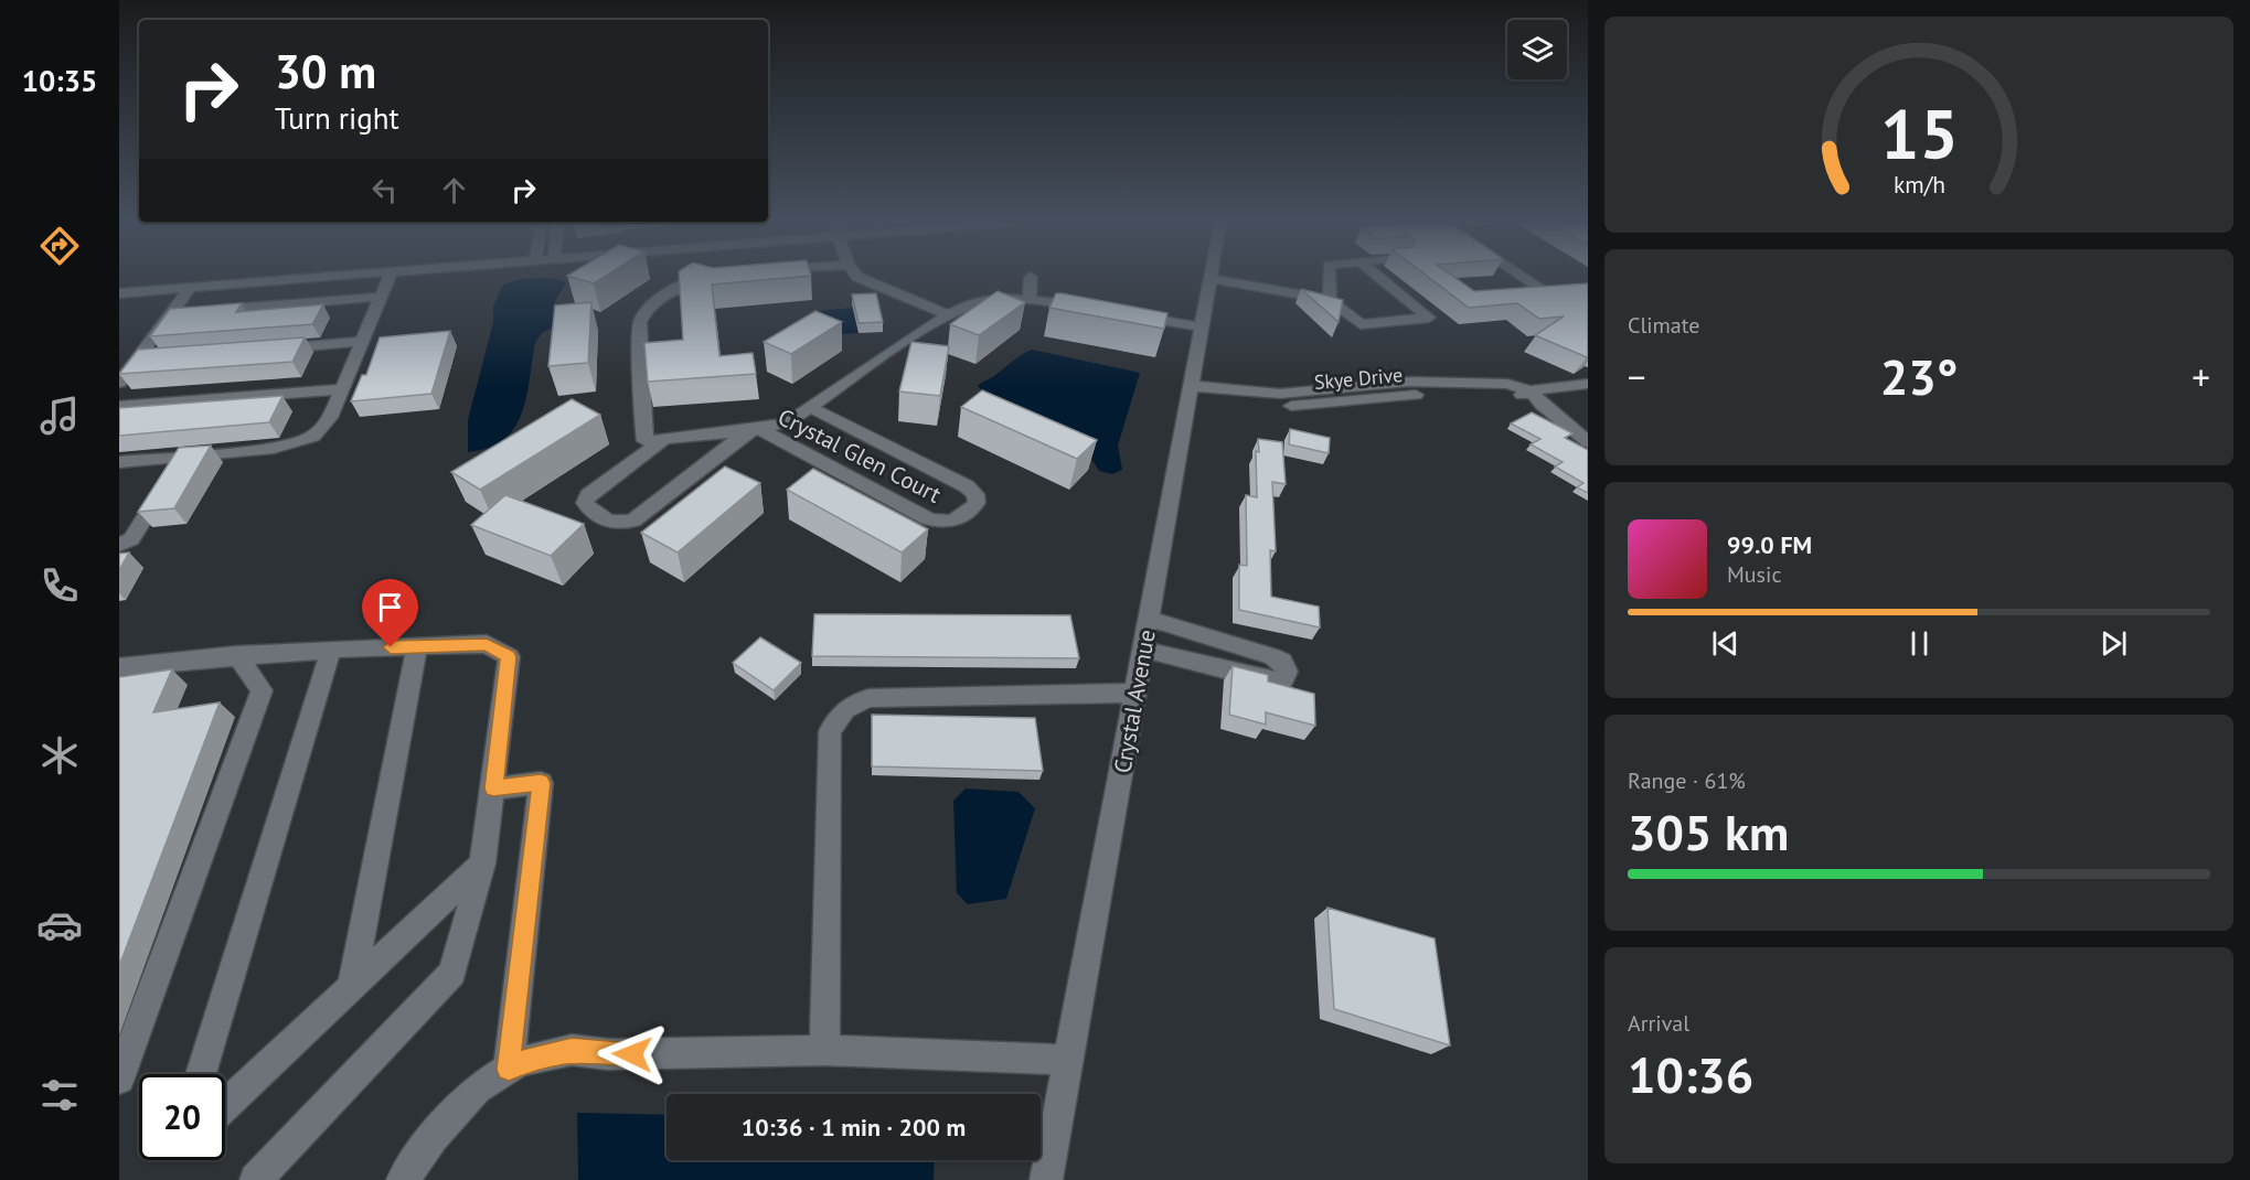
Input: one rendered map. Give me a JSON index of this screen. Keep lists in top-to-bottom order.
{
  "streets": {
    "street": ["Skye Drive", "Crystal Glen Court", "Crystal Avenue"]
  },
  "crossings": [
    ["Skye Drive", "Crystal Avenue"]
  ],
  "page": {
    "tabs": "10:35",
    "turn": ["30 m", "Turn right"],
    "tile": [
      "Climate",
      ["Range · 61%", "305 km"],
      ["Arrival", "10:36"]
    ],
    "heat": ["−", "23°", "+"],
    "song": ["99.0 FM", "Music"],
    "limit": "20",
    "trip": "10:36 · 1 min · 200 m",
    "gauge": ["15", "km/h"]
  }
}
